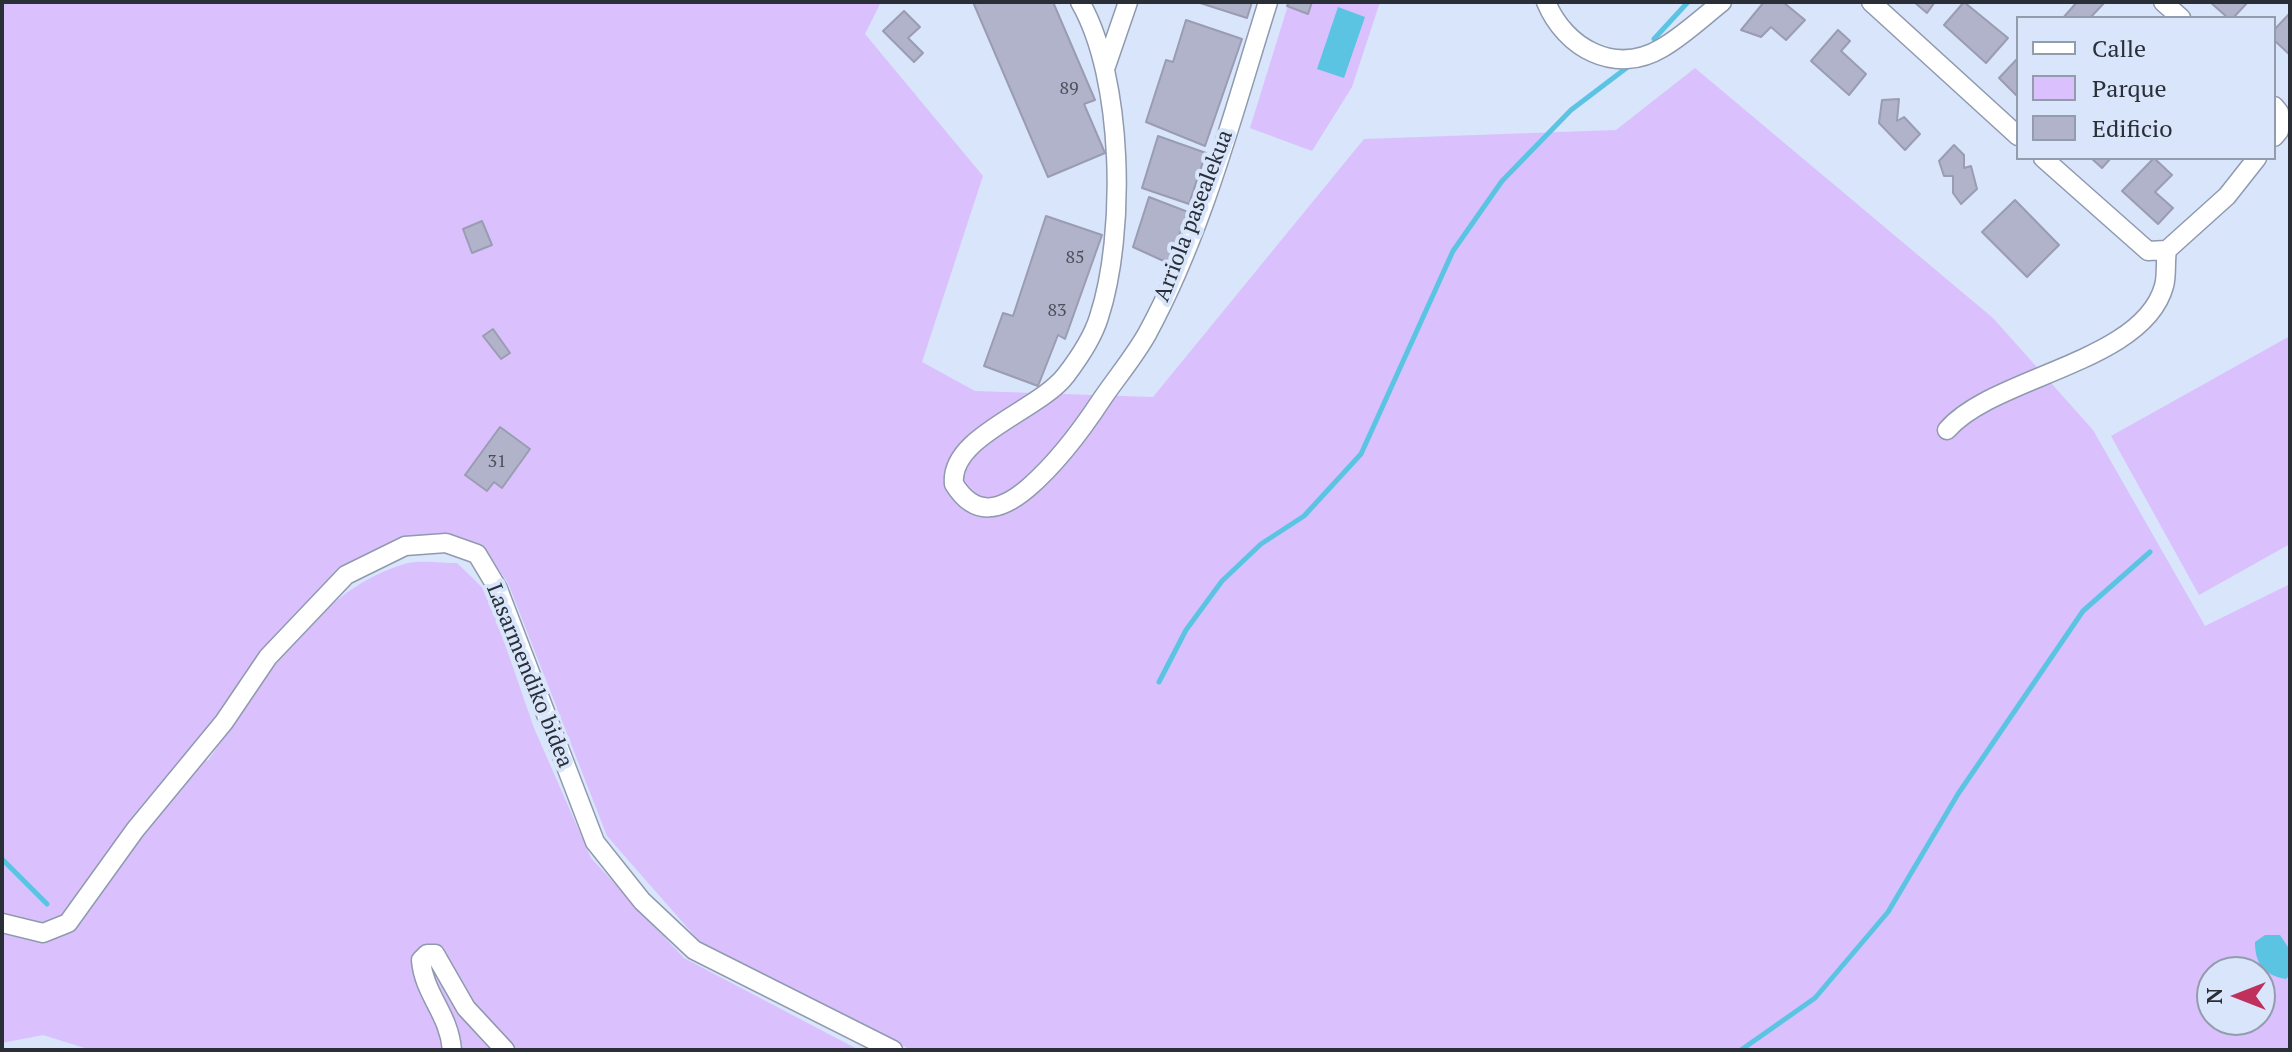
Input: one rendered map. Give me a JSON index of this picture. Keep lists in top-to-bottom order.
{
  "streets": {
    "street": ["Arriola pasealekua", "Lasarmendiko bidea"]
  },
  "house_numbers": [
    "89",
    "85",
    "83",
    "31"
  ],
  "legend": ["Calle", "Parque", "Edificio"],
  "north": "left"
}
